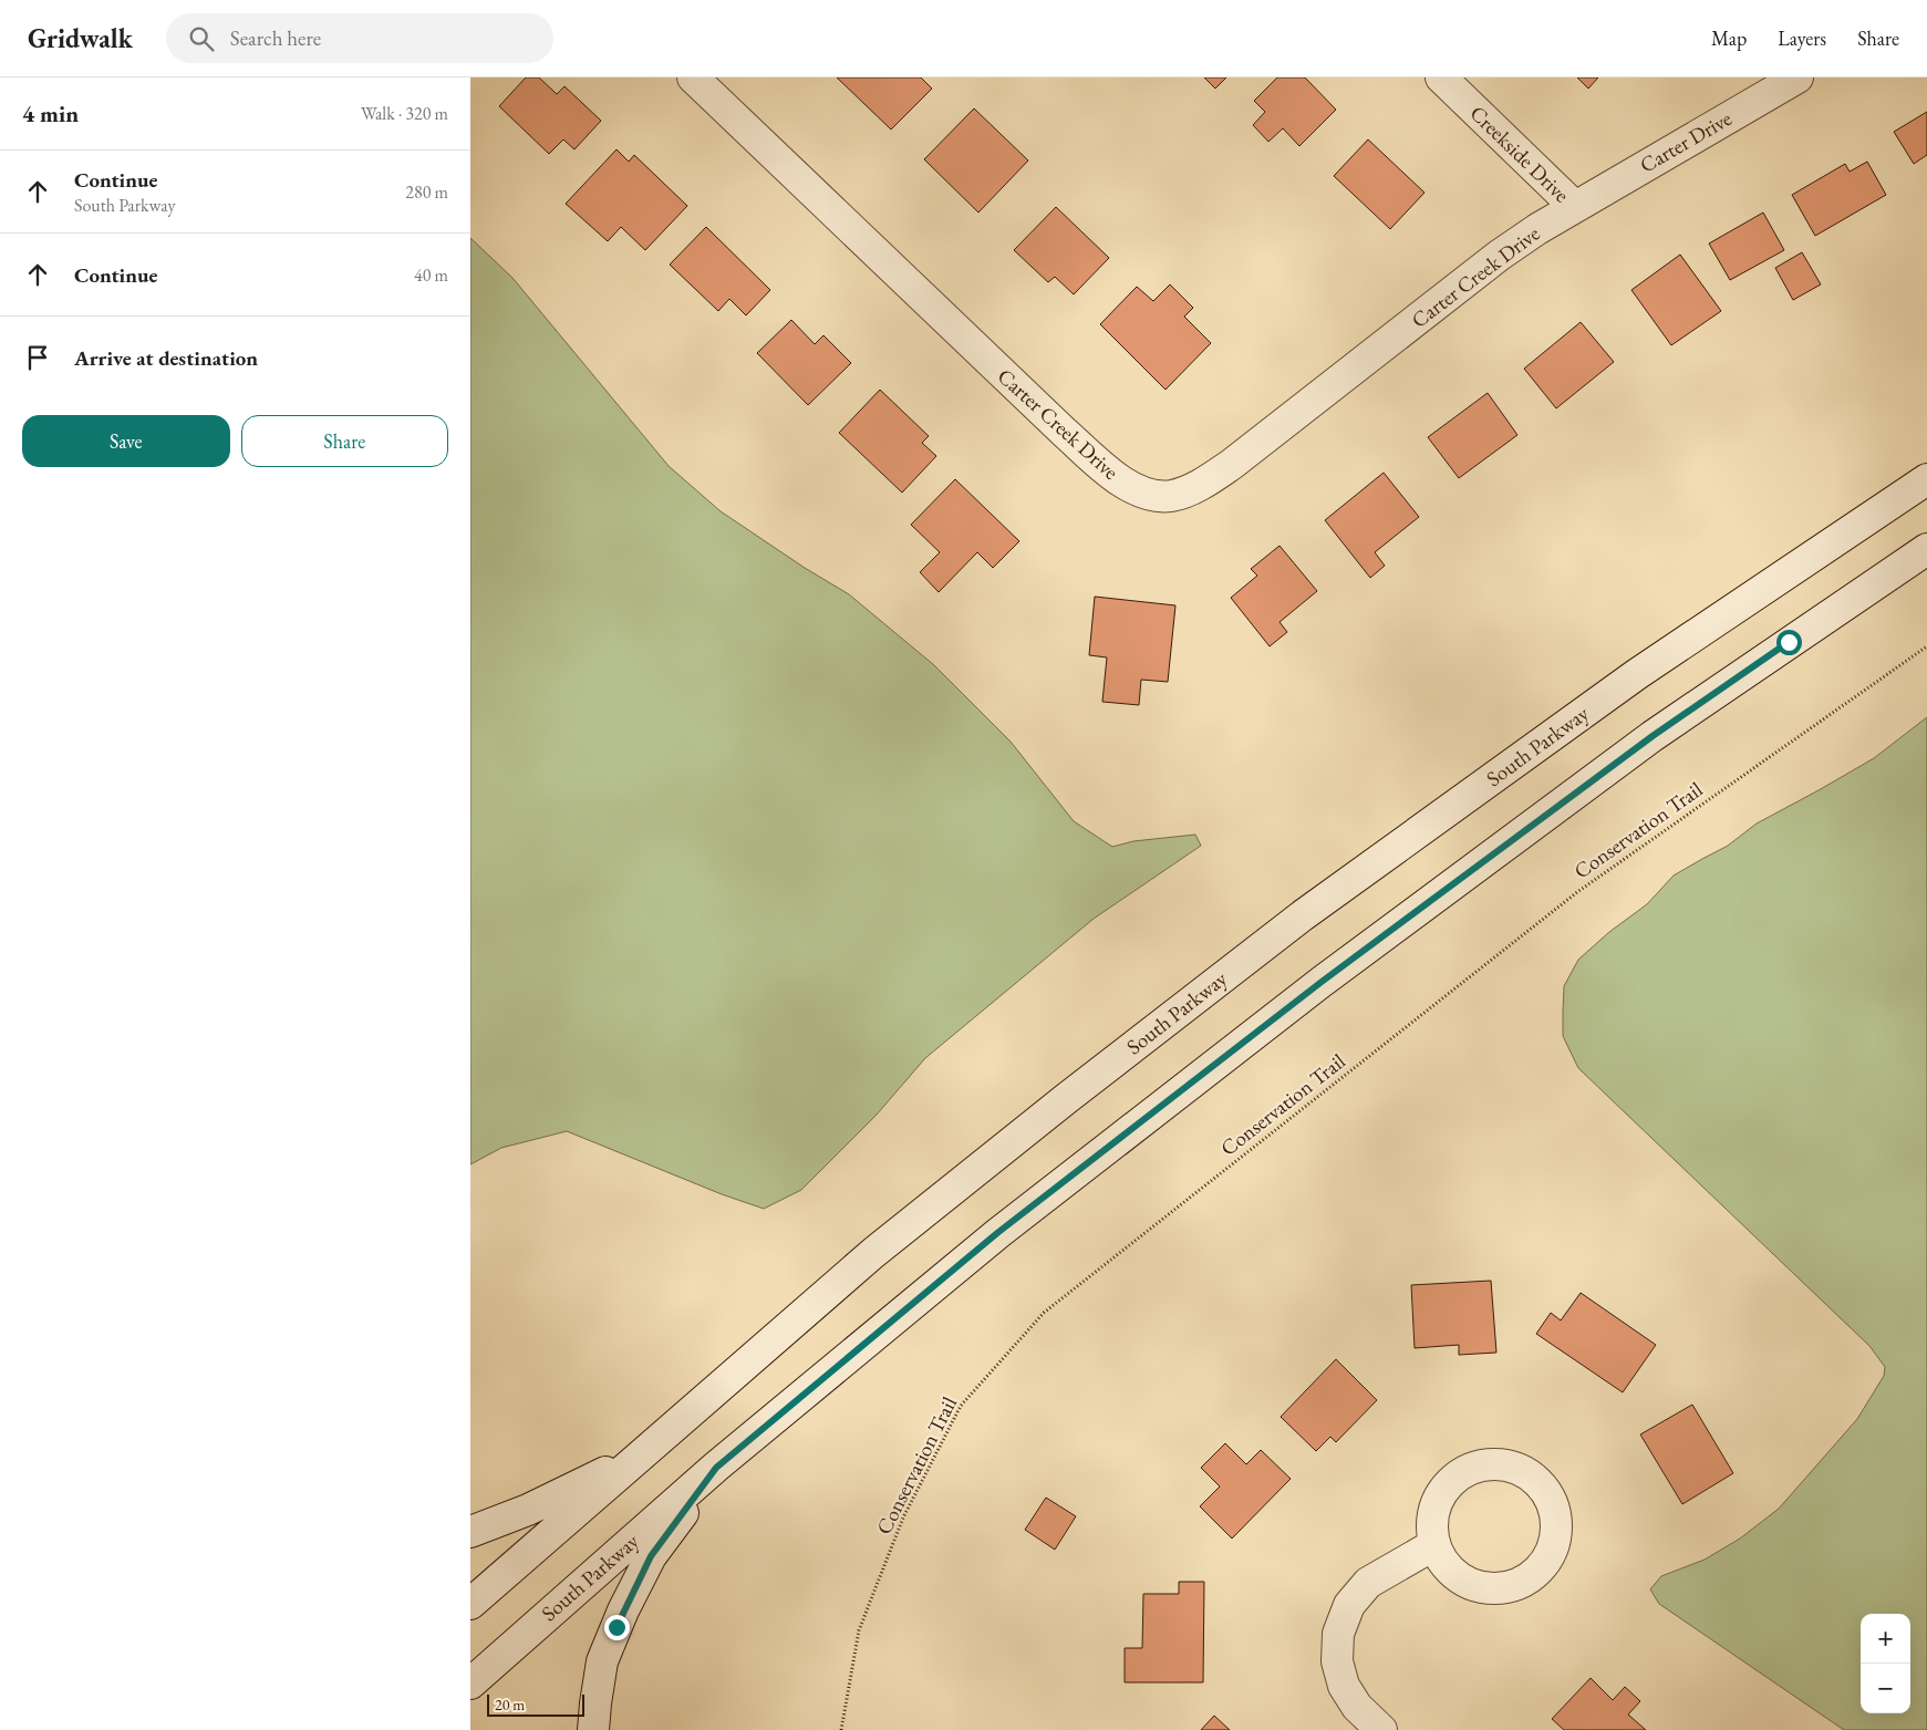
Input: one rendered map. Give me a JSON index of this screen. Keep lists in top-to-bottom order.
{
  "streets": {
    "main road": [
      "Carter Drive",
      "Creekside Drive",
      "Carter Creek Drive",
      "South Parkway"
    ],
    "path": ["Conservation Trail"]
  },
  "crossings": [
    ["Carter Drive", "Creekside Drive"],
    ["Carter Drive", "Carter Creek Drive"],
    ["Creekside Drive", "Carter Creek Drive"]
  ],
  "scale_bar": "20 m",
  "page": {
    "header": "Gridwalk",
    "search": "Search here",
    "nav": ["Map", "Layers", "Share"],
    "heading": ["4 min", "Walk · 320 m"],
    "list": [
      ["Continue", "South Parkway", "280 m"],
      ["Continue", "40 m"],
      "Arrive at destination"
    ],
    "buttons": ["Save", "Share"],
    "map_buttons": ["+", "−"],
    "scale": "20 m"
  }
}
